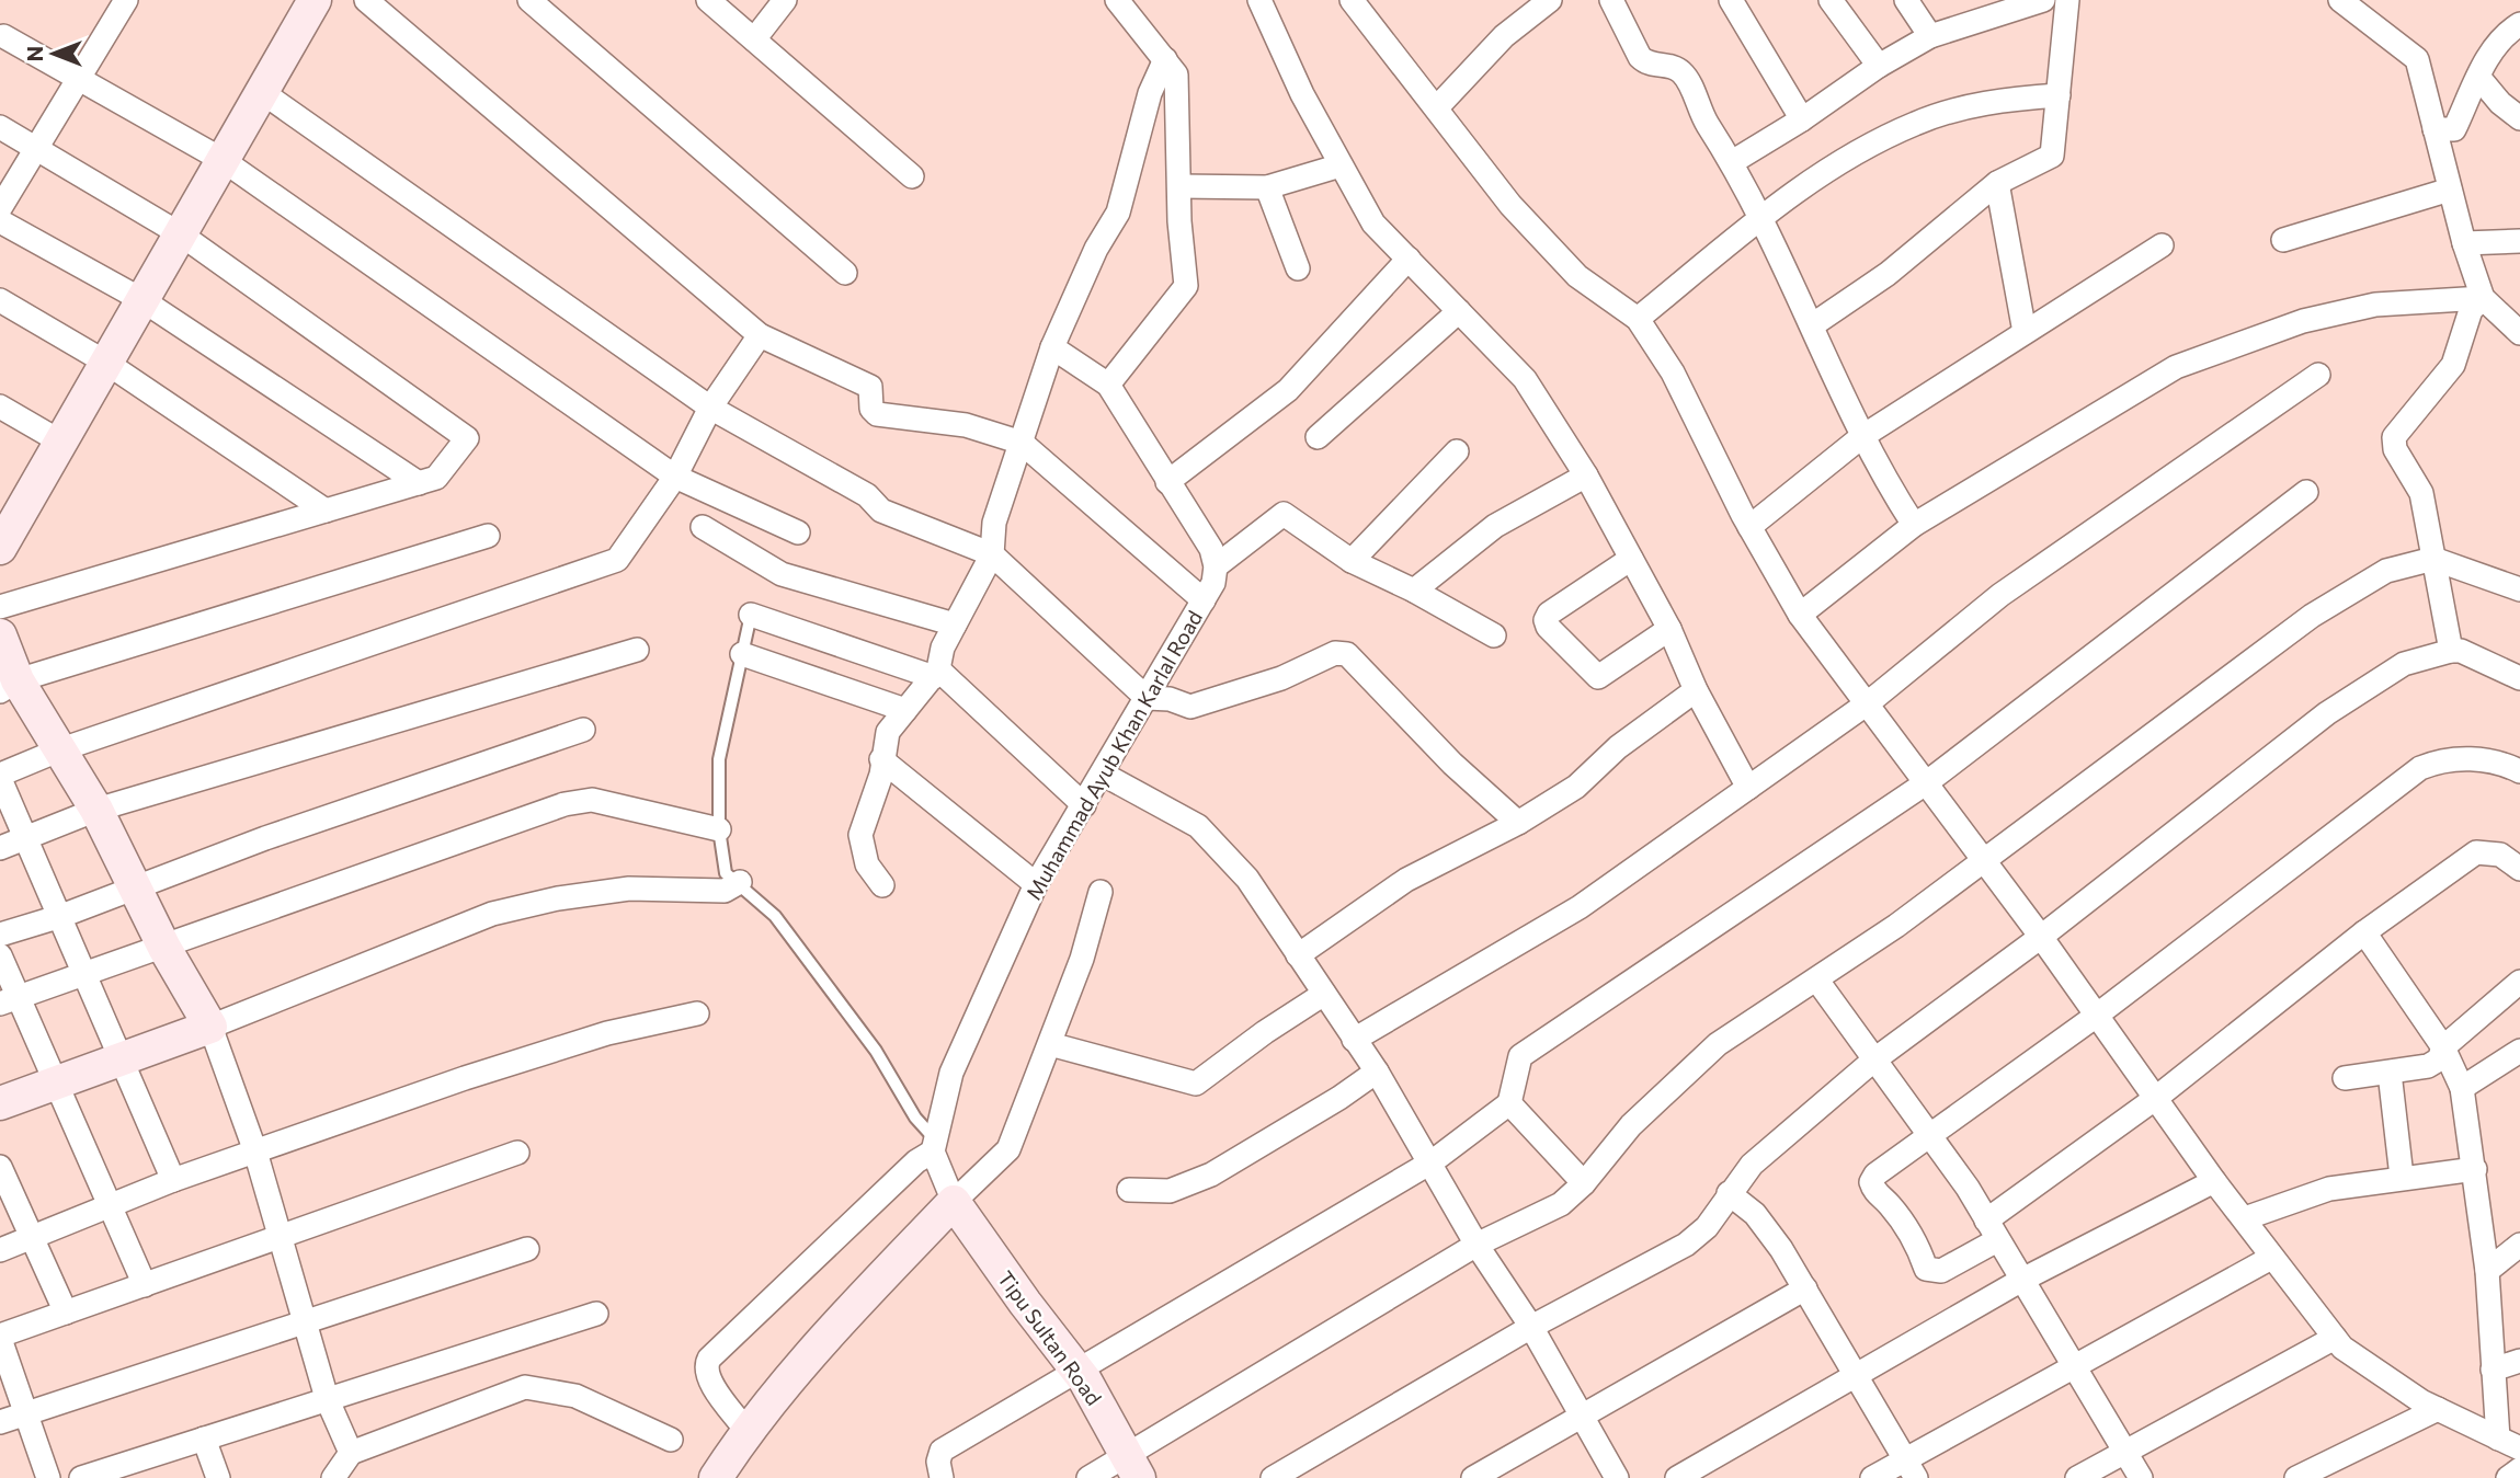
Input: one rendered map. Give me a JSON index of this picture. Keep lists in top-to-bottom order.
{
  "streets": {
    "street": ["Muhammad Ayub Khan Karlal Road", "Tipu Sultan Road"]
  },
  "north": "left"
}
